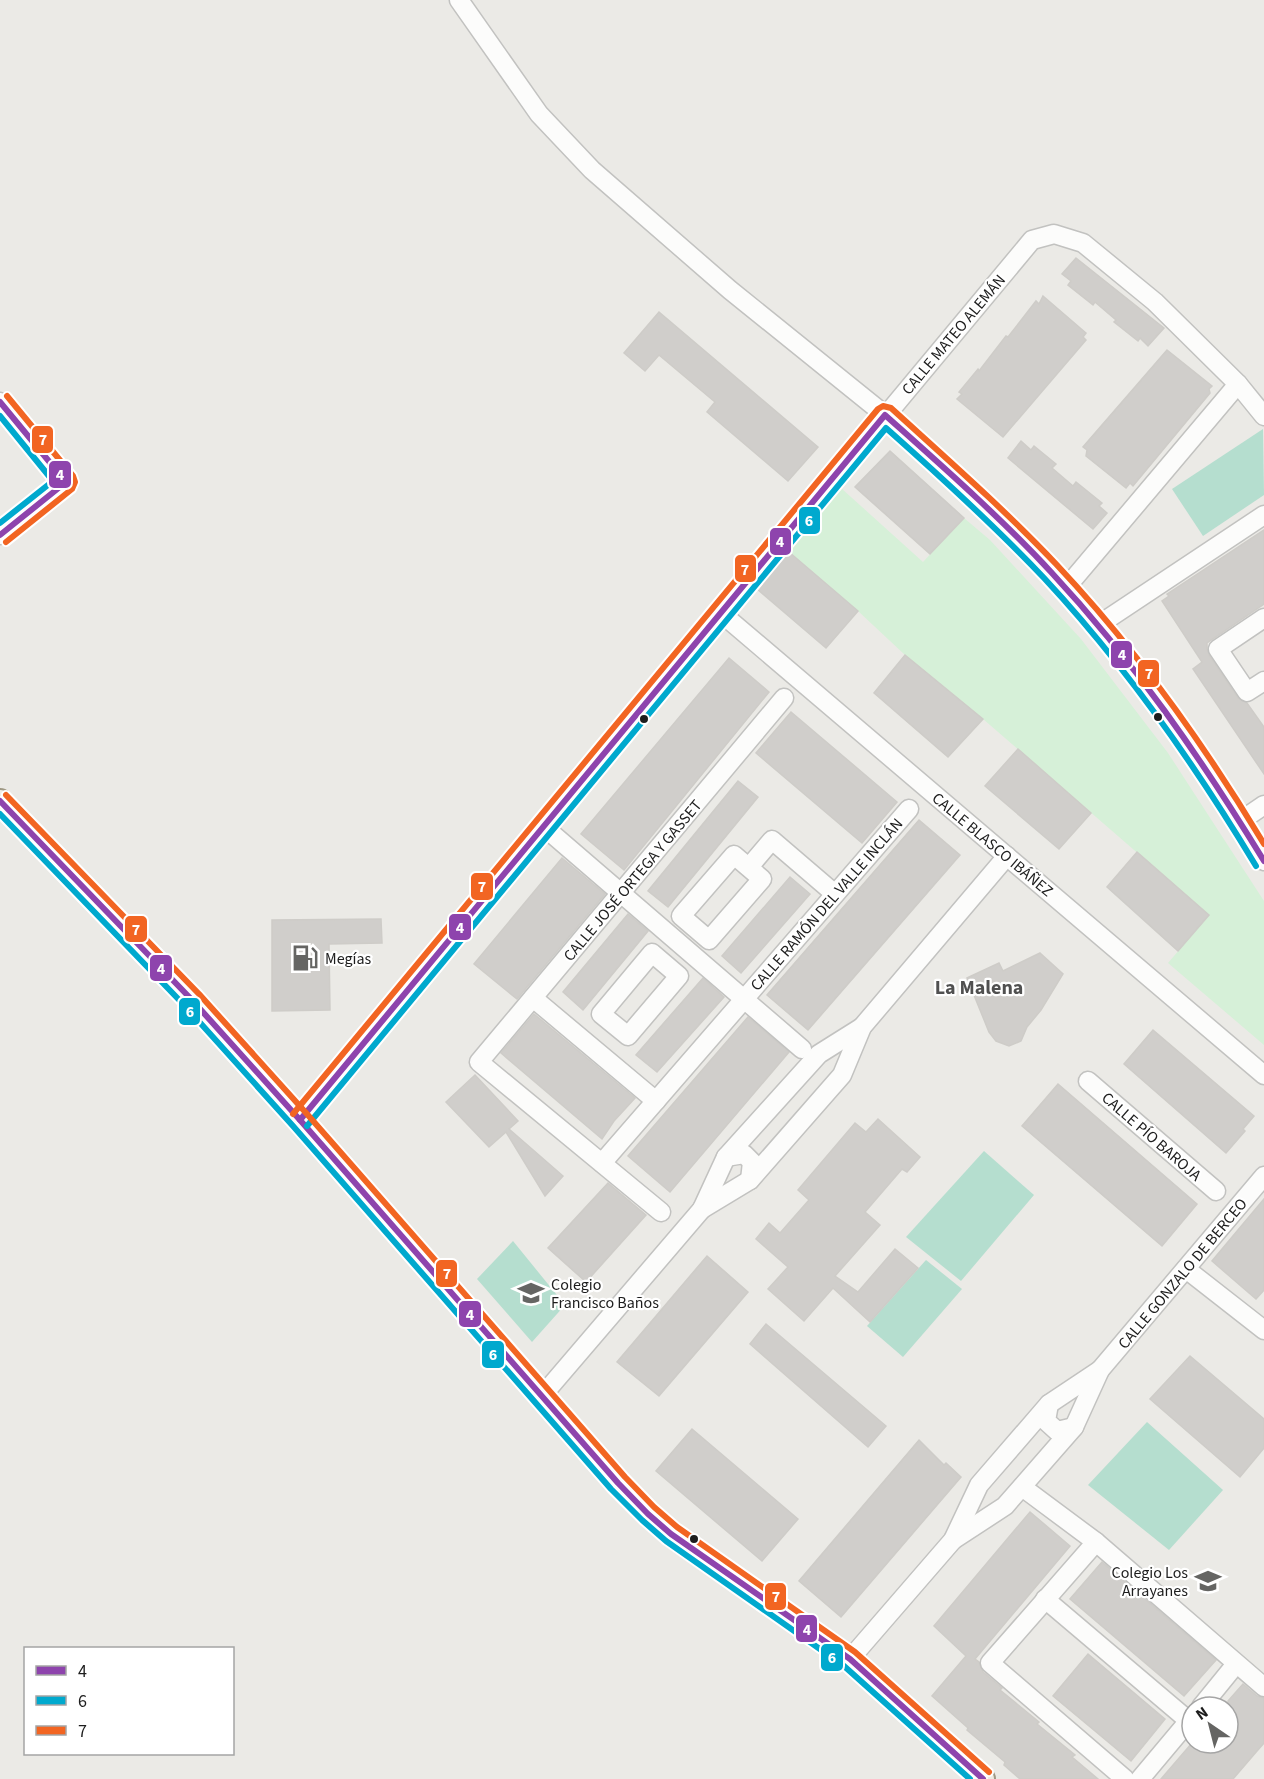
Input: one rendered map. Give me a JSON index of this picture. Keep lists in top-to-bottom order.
{
  "streets": {
    "street": [
      "CALLE MATEO ALEMÁN",
      "CALLE BLASCO IBÁÑEZ",
      "CALLE JOSÉ ORTEGA Y GASSET",
      "CALLE RAMÓN DEL VALLE INCLÁN",
      "CALLE PÍO BAROJA",
      "CALLE GONZALO DE BERCEO"
    ]
  },
  "crossings": [
    ["CALLE MATEO ALEMÁN", "CALLE BLASCO IBÁÑEZ"],
    ["CALLE MATEO ALEMÁN", "CALLE RAMÓN DEL VALLE INCLÁN"],
    ["CALLE JOSÉ ORTEGA Y GASSET", "CALLE RAMÓN DEL VALLE INCLÁN"]
  ],
  "districts": ["La Malena"],
  "places": {
    "fuel station": ["Megías"],
    "school or university": ["Colegio Francisco Baños", "Colegio Los Arrayanes"]
  },
  "lines": ["transit line 7", "transit line 4", "transit line 6"],
  "legend": ["4", "6", "7"],
  "north": "top left"
}
